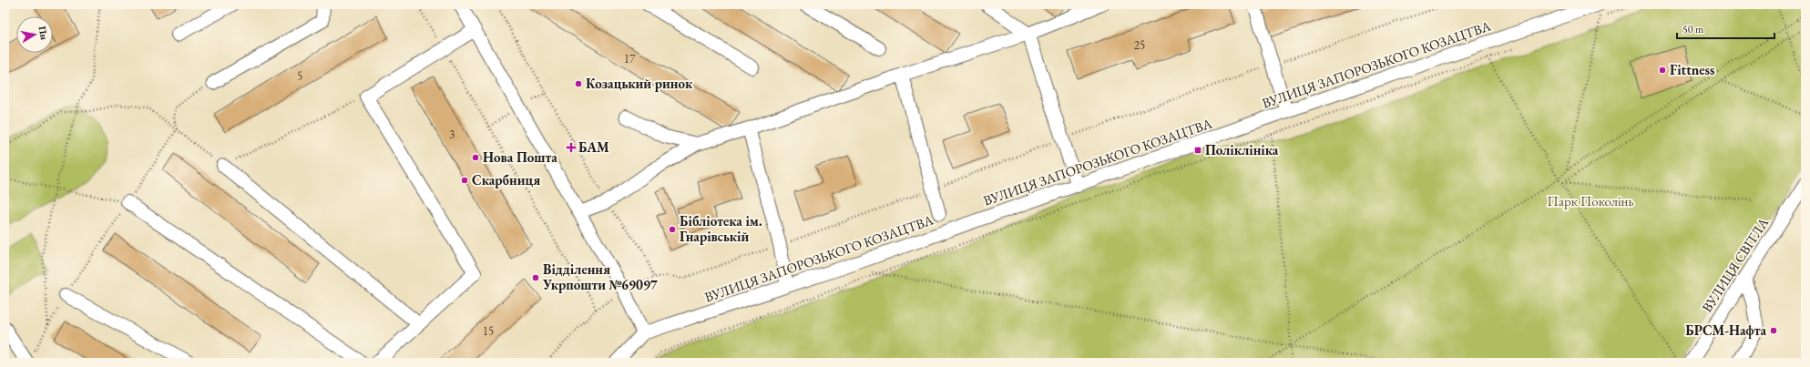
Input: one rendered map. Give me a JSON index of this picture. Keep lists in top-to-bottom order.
{
  "streets": {
    "street": ["ВУЛИЦЯ ЗАПОРОЗЬКОГО КОЗАЦТВА", "ВУЛИЦЯ СВІТЛА"]
  },
  "parks": ["Парк Поколінь"],
  "places": {
    "other": [
      "Fittness",
      "Козацький ринок",
      "Нова Пошта",
      "Скарбниця",
      "Бібліотека ім. Гнарівській",
      "Відділення Укрпошти №69097",
      "БРСМ-Нафта"
    ],
    "health": ["БАМ"],
    "transit": ["Поліклініка"]
  },
  "house_numbers": [
    "25",
    "17",
    "5",
    "3",
    "15"
  ],
  "scale_bar": "50 m",
  "north": "right"
}
